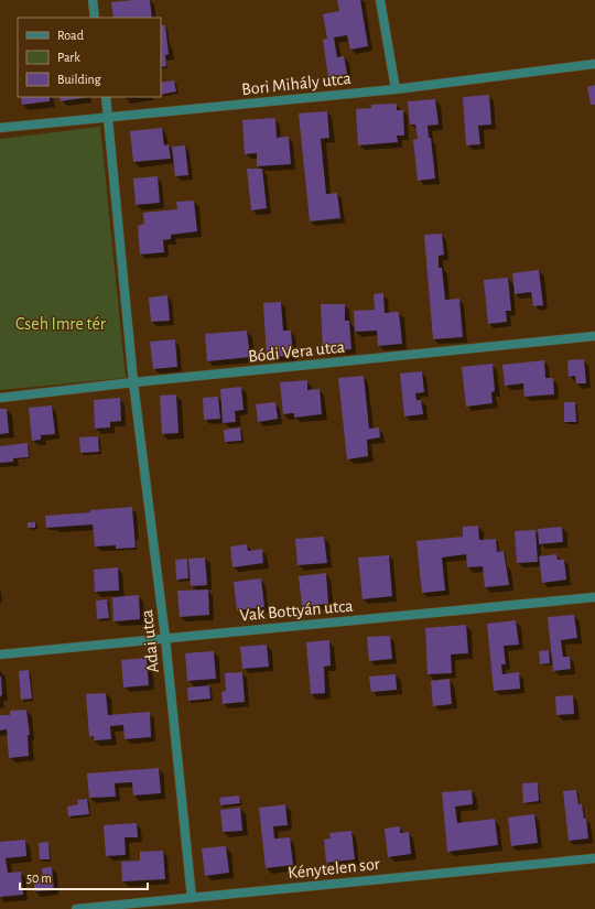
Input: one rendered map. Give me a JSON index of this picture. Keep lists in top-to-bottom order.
{
  "streets": {
    "street": [
      "Bori Mihály utca",
      "Bódi Vera utca",
      "Vak Bottyán utca",
      "Adai utca",
      "Kénytelen sor"
    ]
  },
  "crossings": [
    ["Bódi Vera utca", "Adai utca"],
    ["Vak Bottyán utca", "Adai utca"],
    ["Adai utca", "Kénytelen sor"]
  ],
  "parks": ["Cseh Imre tér"],
  "legend": ["Road", "Park", "Building"],
  "scale_bar": "50 m"
}
